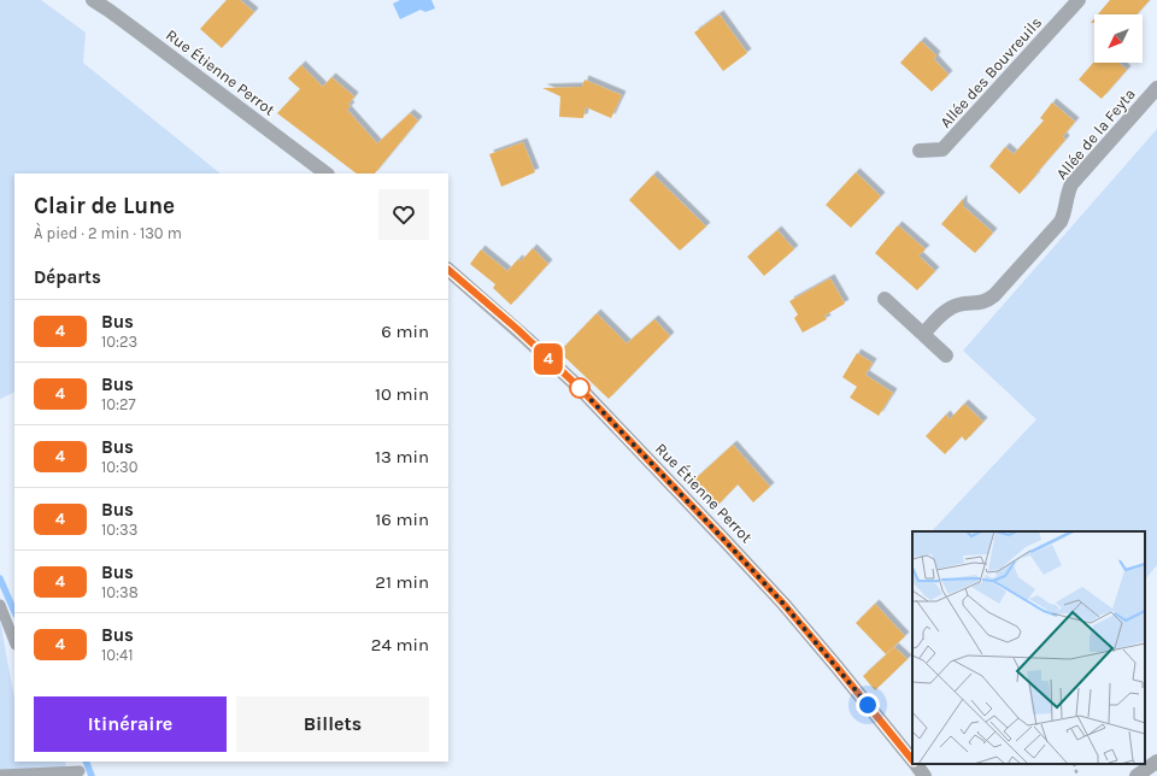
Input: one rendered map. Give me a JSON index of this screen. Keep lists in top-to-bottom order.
{
  "streets": {
    "street": ["Rue Étienne Perrot", "Allée des Bouvreuils", "Allée de la Feyta"]
  },
  "lines": ["bus line 4"],
  "north": "bottom left",
  "page": {
    "on_map": "4",
    "heading": [
      ["Clair de Lune", "À pied · 2 min · 130 m"],
      "Départs"
    ],
    "list": [
      {
        "mark": "4",
        "name": "Bus",
        "note": "10:23",
        "value": "6 min"
      },
      {
        "mark": "4",
        "name": "Bus",
        "note": "10:27",
        "value": "10 min"
      },
      {
        "mark": "4",
        "name": "Bus",
        "note": "10:30",
        "value": "13 min"
      },
      {
        "mark": "4",
        "name": "Bus",
        "note": "10:33",
        "value": "16 min"
      },
      {
        "mark": "4",
        "name": "Bus",
        "note": "10:38",
        "value": "21 min"
      },
      {
        "mark": "4",
        "name": "Bus",
        "note": "10:41",
        "value": "24 min"
      }
    ],
    "buttons": ["Itinéraire", "Billets"]
  }
}
